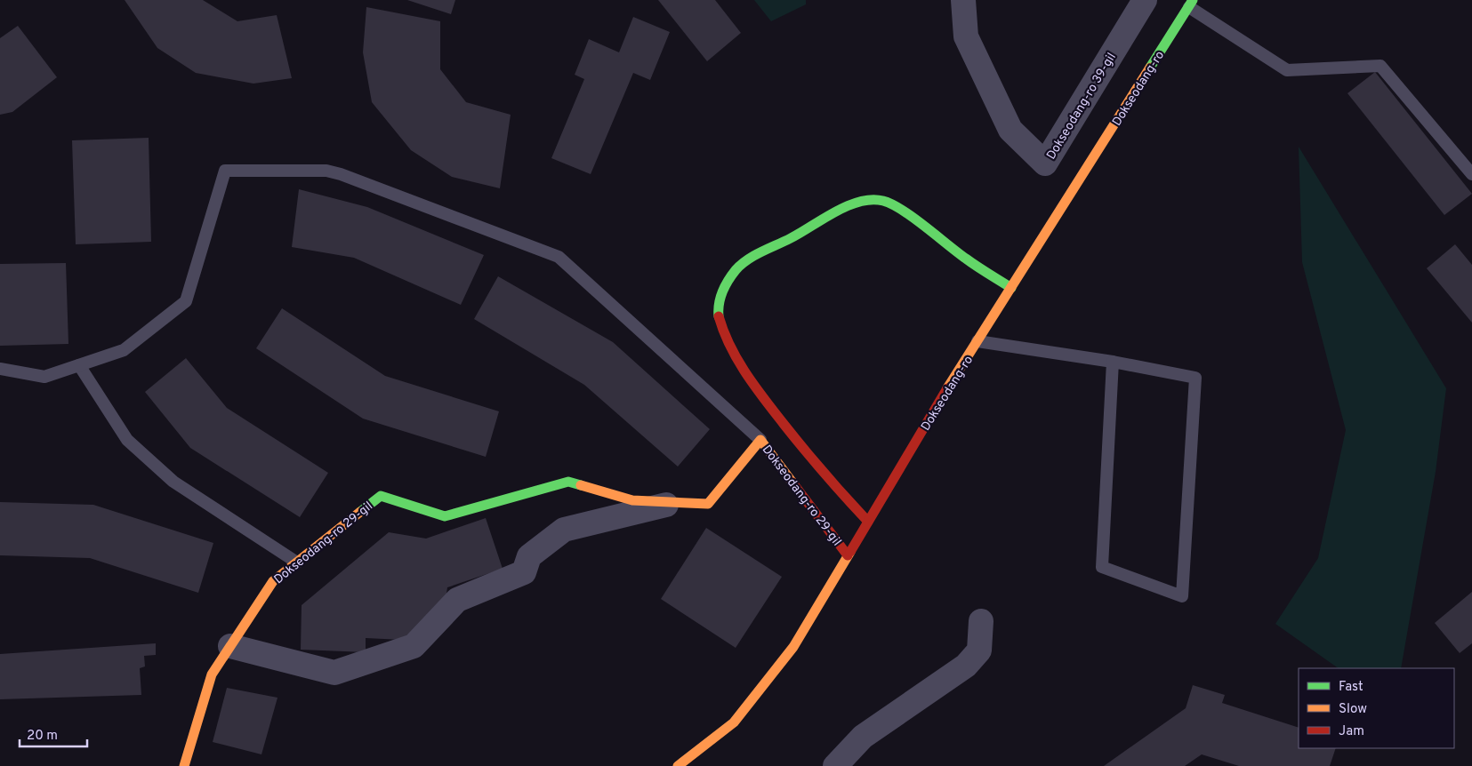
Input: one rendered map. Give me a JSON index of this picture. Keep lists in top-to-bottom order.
{
  "streets": {
    "street": ["Dokseodang-ro", "Dokseodang-ro 39-gil", "Dokseodang-ro 29-gil"]
  },
  "crossings": [
    ["Dokseodang-ro", "Dokseodang-ro 29-gil"]
  ],
  "legend": ["Fast", "Slow", "Jam"],
  "scale_bar": "20 m"
}
